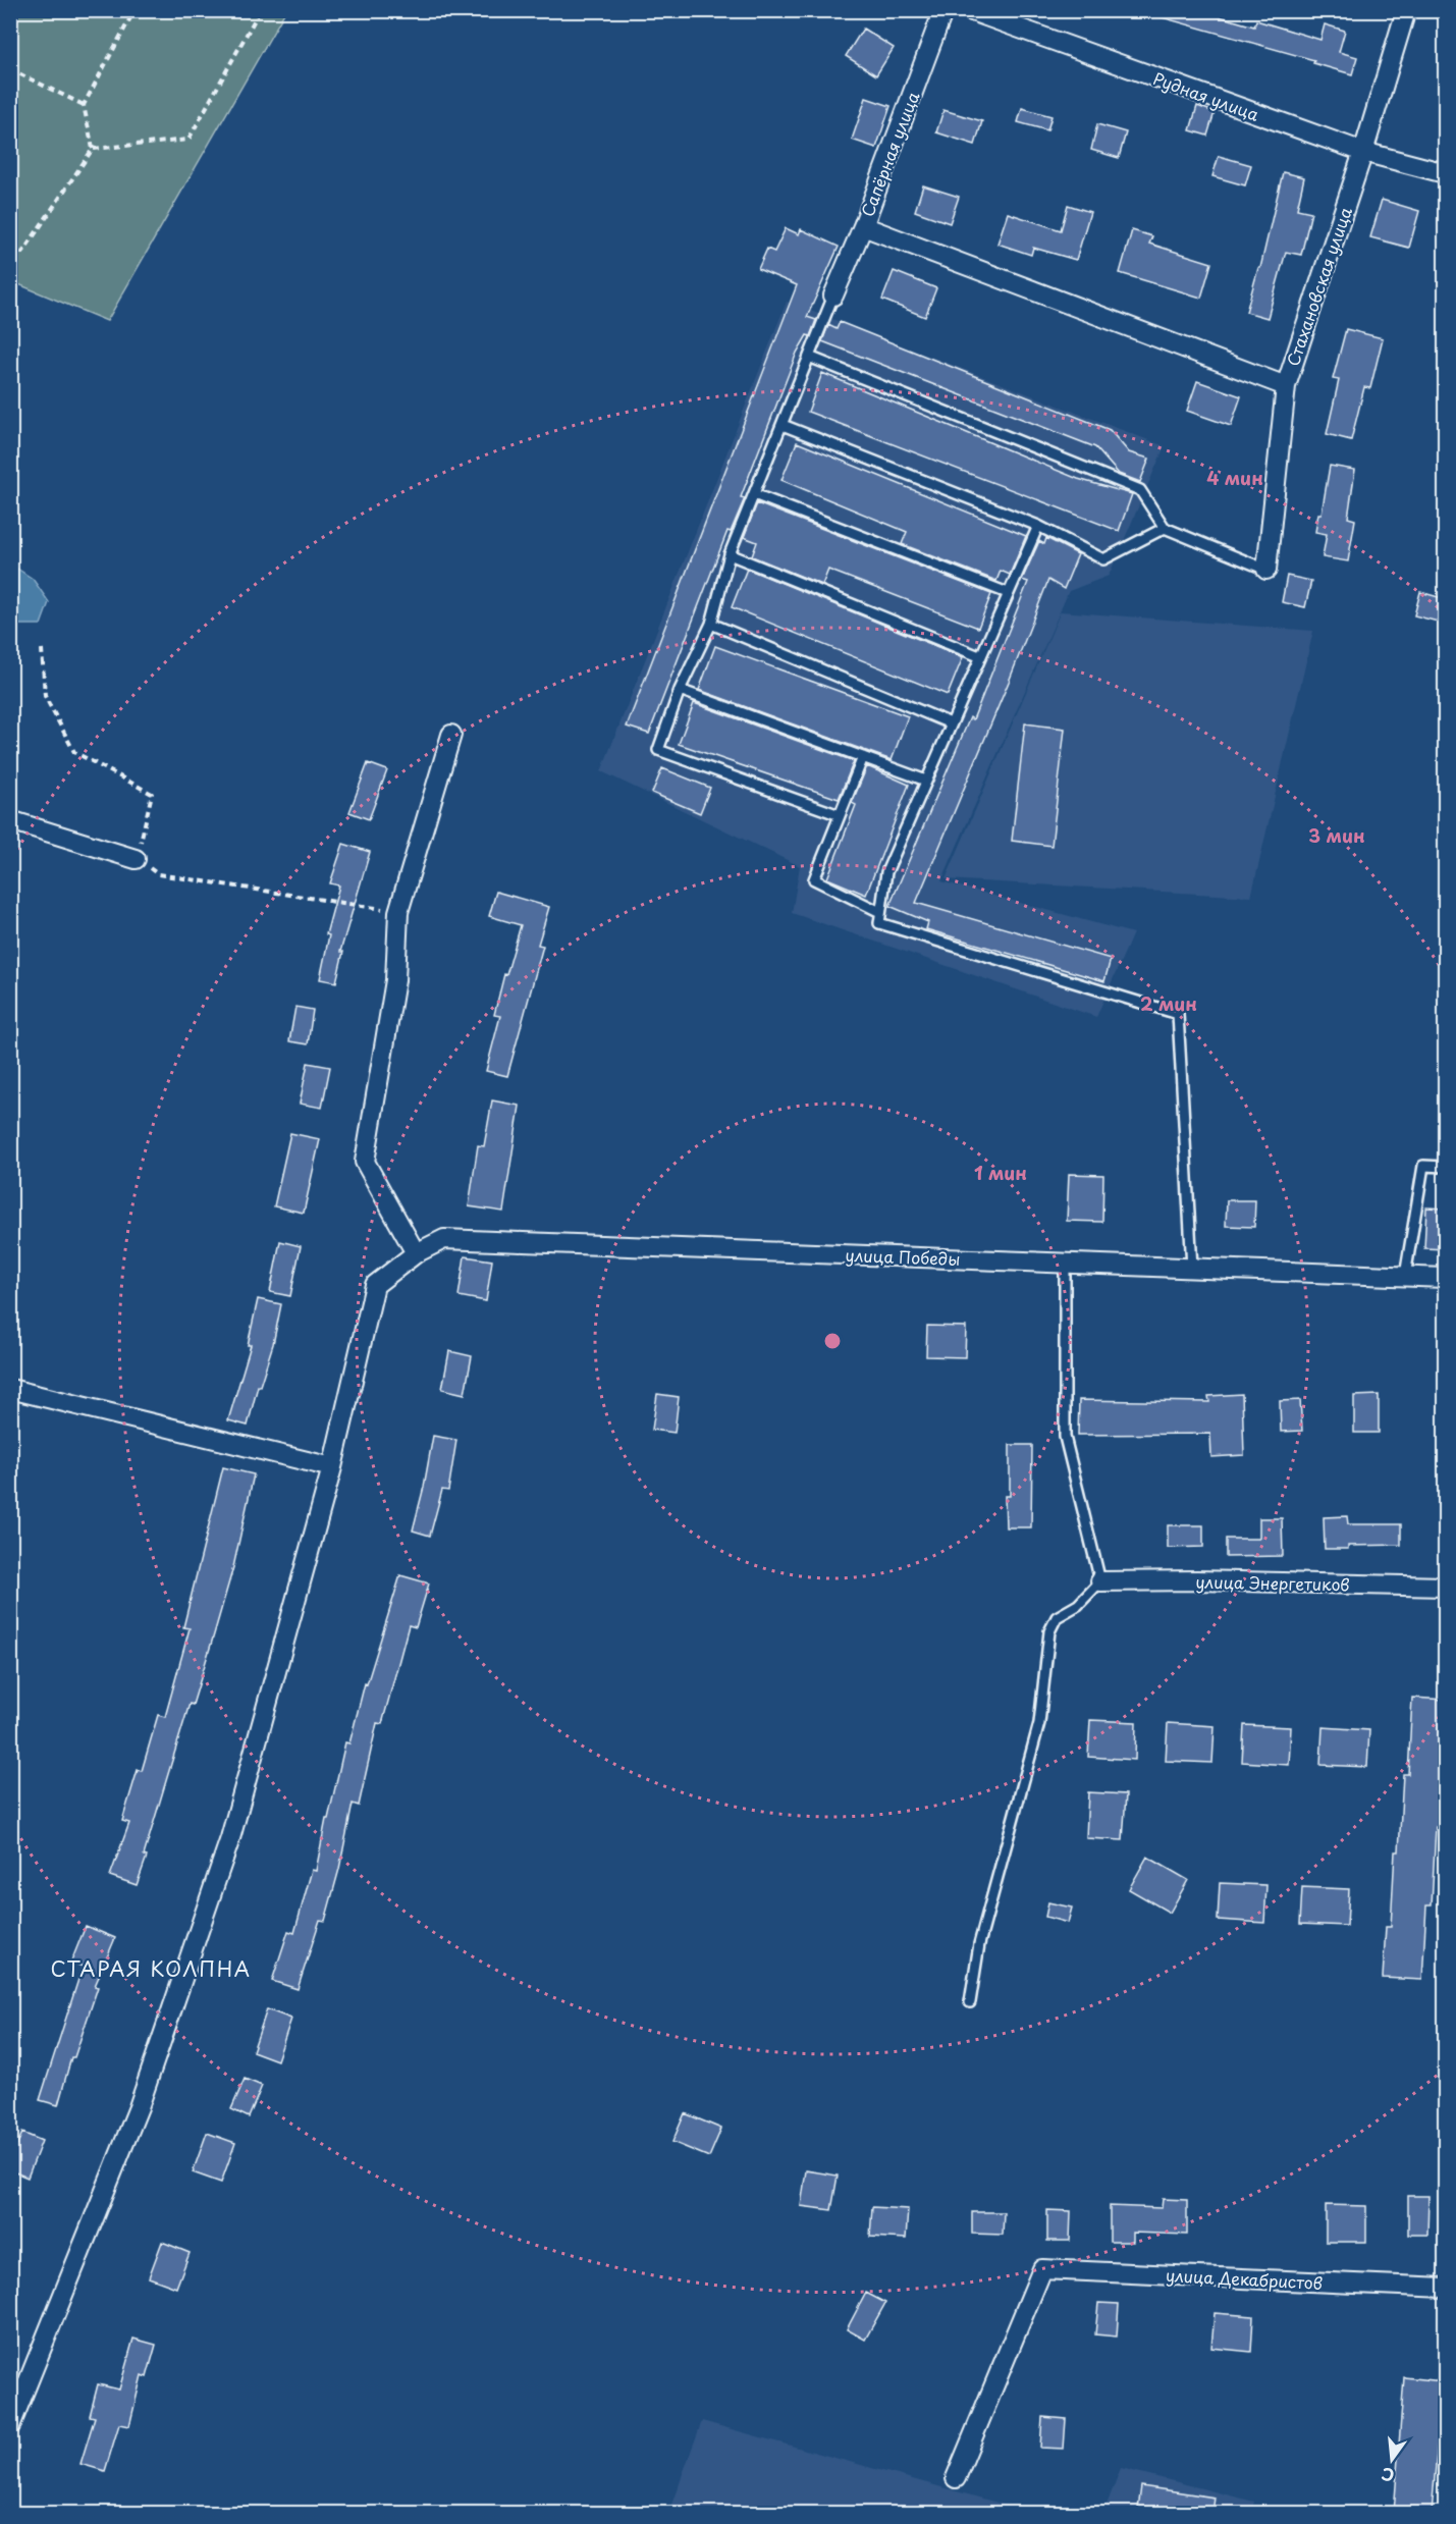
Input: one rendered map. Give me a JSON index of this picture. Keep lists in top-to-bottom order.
{
  "streets": {
    "street": [
      "Рудная улица",
      "Сапёрная улица",
      "Стахановская улица",
      "улица Победы",
      "улица Энергетиков",
      "улица Декабристов"
    ]
  },
  "crossings": [
    ["Рудная улица", "Стахановская улица"]
  ],
  "districts": ["СТАРАЯ КОЛПНА"],
  "north": "bottom",
  "rings": [
    "4 мин",
    "3 мин",
    "2 мин",
    "1 мин"
  ]
}
